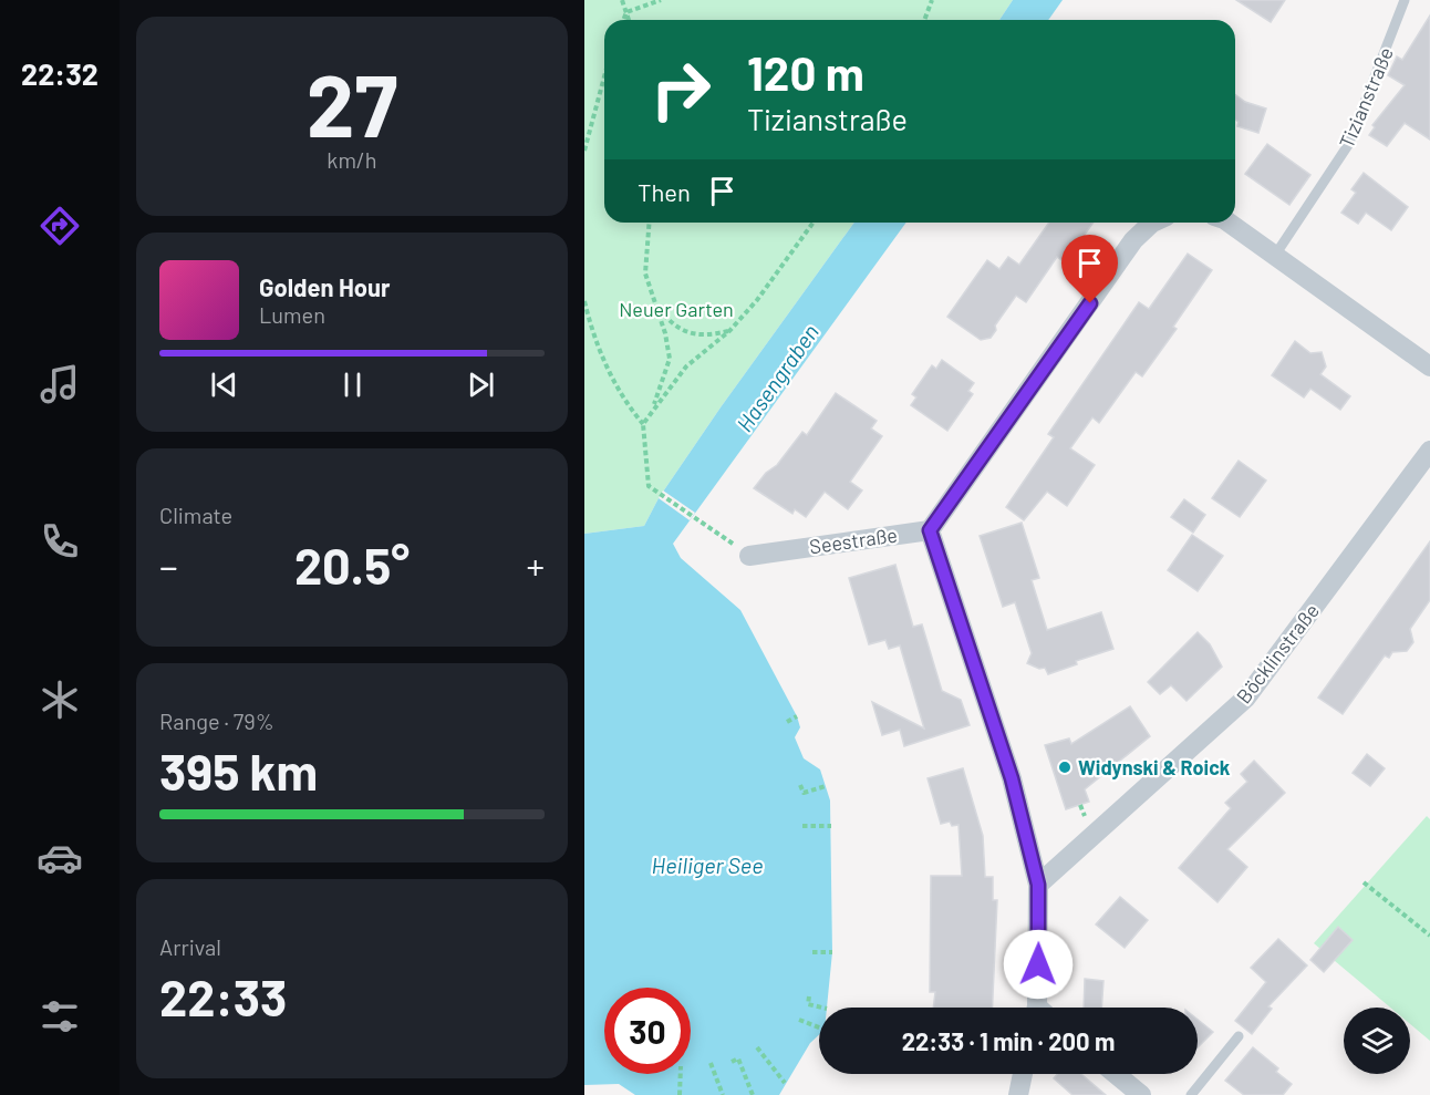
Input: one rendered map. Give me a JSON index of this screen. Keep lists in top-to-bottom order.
{
  "streets": {
    "street": ["Seestraße", "Böcklinstraße"],
    "lane": ["Tizianstraße"]
  },
  "water": ["Hasengraben", "Heiliger See"],
  "parks": ["Neuer Garten"],
  "places": ["Widynski & Roick"],
  "page": {
    "tabs": "22:32",
    "tile": [
      ["27", "km/h"],
      "Climate",
      ["Range · 79%", "395 km"],
      ["Arrival", "22:33"]
    ],
    "turn": ["120 m", "Tizianstraße"],
    "then": "Then",
    "song": ["Golden Hour", "Lumen"],
    "heat": ["−", "20.5°", "+"],
    "limit": "30",
    "trip": "22:33 · 1 min · 200 m"
  }
}
